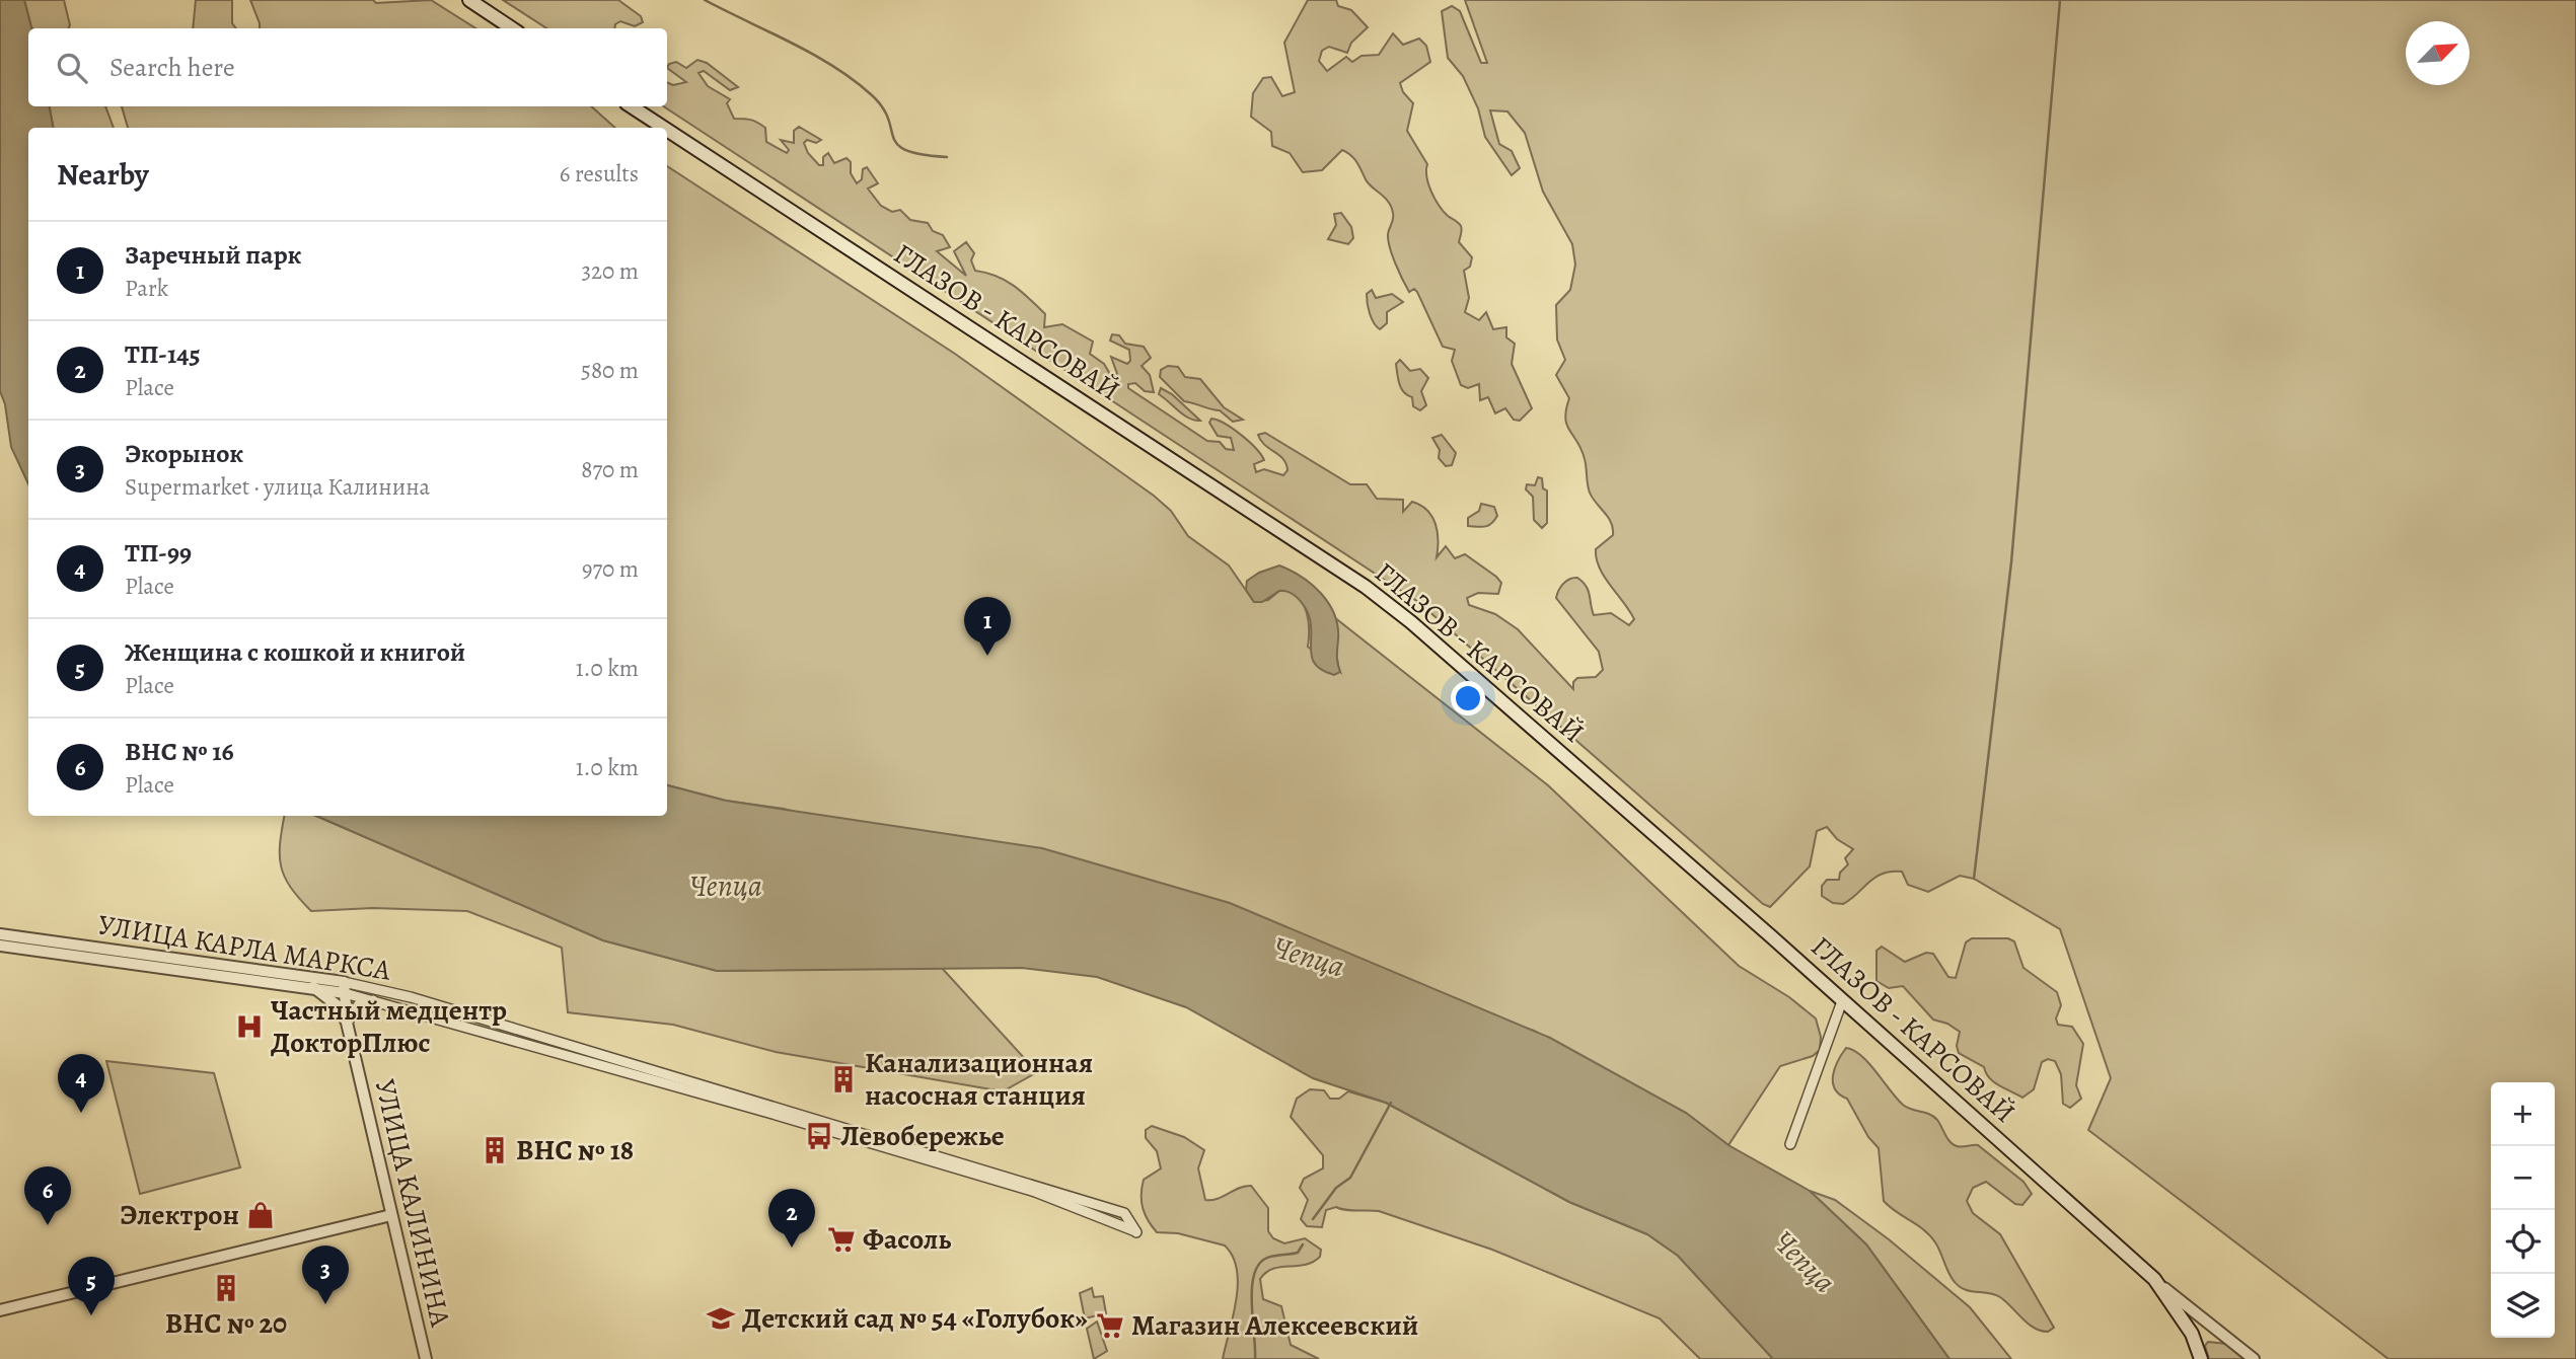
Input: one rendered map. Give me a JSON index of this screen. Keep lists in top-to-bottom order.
{
  "streets": {
    "main road": ["ГЛАЗОВ - КАРСОВАЙ"],
    "street": ["УЛИЦА КАРЛА МАРКСА", "УЛИЦА КАЛИНИНА"]
  },
  "crossings": [
    ["УЛИЦА КАРЛА МАРКСА", "УЛИЦА КАЛИНИНА"]
  ],
  "water": ["Чепца"],
  "places": {
    "hospital": ["Частный медцентр ДокторПлюс"],
    "building": ["Канализационная насосная станция", "ВНС № 18", "ВНС № 20"],
    "bus stop": ["Левобережье"],
    "shop": ["Электрон"],
    "supermarket": ["Фасоль", "Магазин Алексеевский"],
    "school or university": ["Детский сад № 54 «Голубок»"]
  },
  "north": "top right",
  "page": {
    "search": "Search here",
    "heading": ["Nearby", "6 results"],
    "list": [
      {
        "mark": "1",
        "name": "Заречный парк",
        "note": "Park",
        "value": "320 m"
      },
      {
        "mark": "2",
        "name": "ТП-145",
        "note": "Place",
        "value": "580 m"
      },
      {
        "mark": "3",
        "name": "Экорынок",
        "note": "Supermarket · улица Калинина",
        "value": "870 m"
      },
      {
        "mark": "4",
        "name": "ТП-99",
        "note": "Place",
        "value": "970 m"
      },
      {
        "mark": "5",
        "name": "Женщина с кошкой и книгой",
        "note": "Place",
        "value": "1.0 km"
      },
      {
        "mark": "6",
        "name": "ВНС № 16",
        "note": "Place",
        "value": "1.0 km"
      }
    ],
    "pins": [
      "1",
      "4",
      "6",
      "2",
      "3",
      "5"
    ],
    "map_buttons": ["+", "−"]
  }
}
